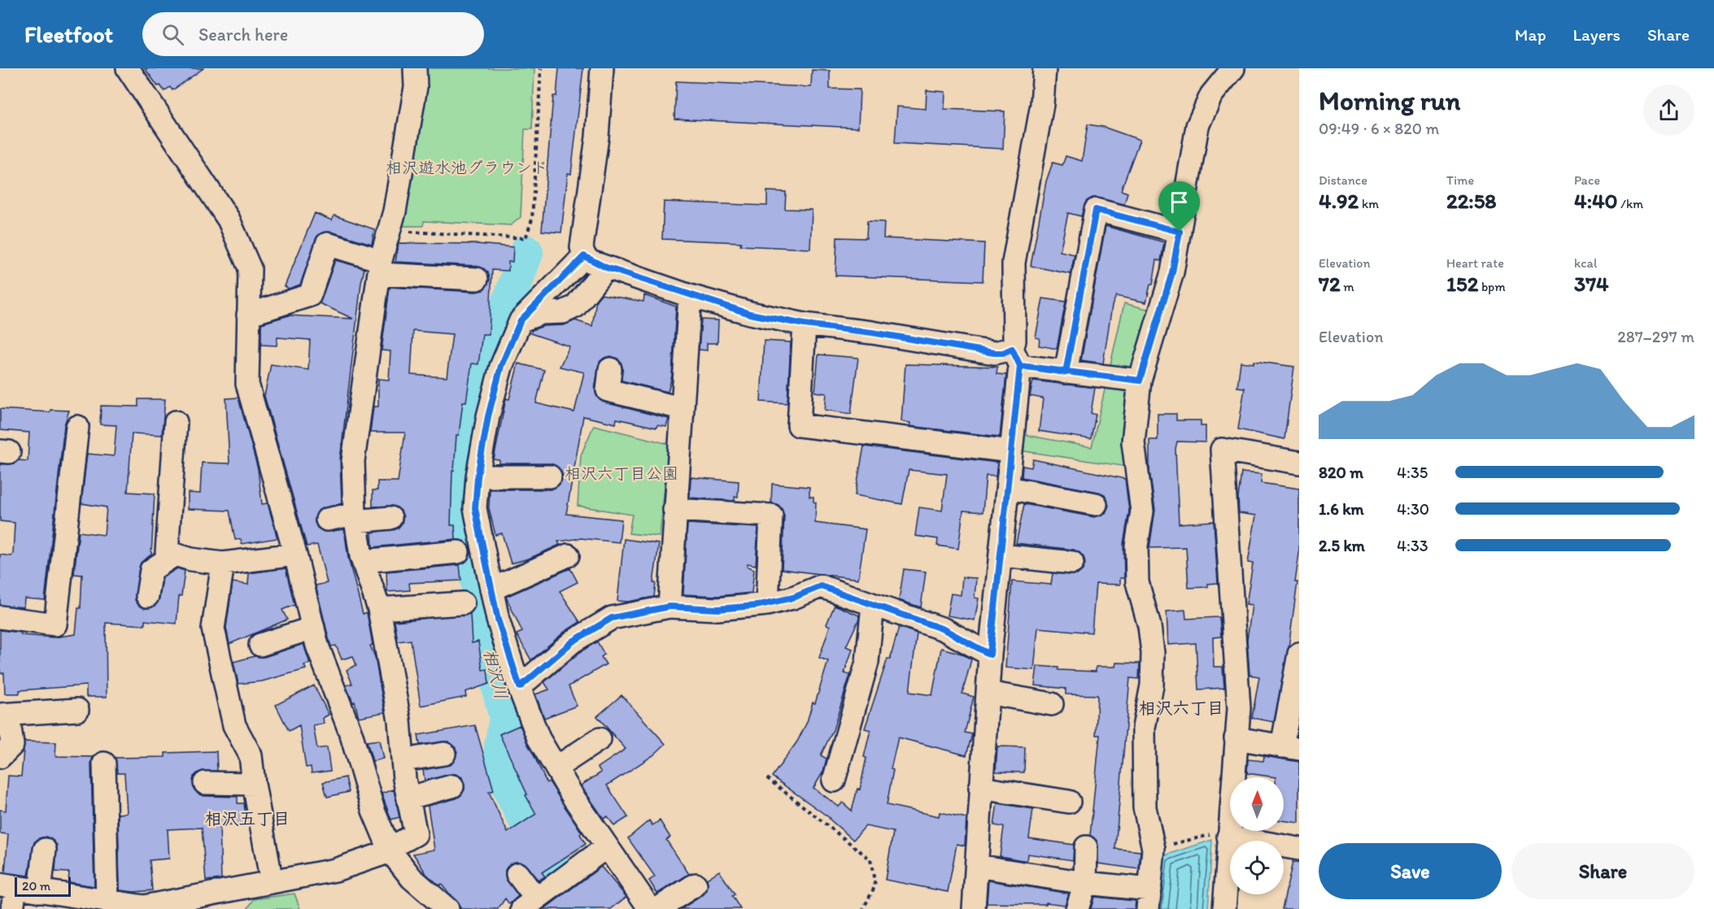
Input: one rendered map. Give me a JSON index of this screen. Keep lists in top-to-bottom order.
{
  "districts": ["相沢六丁目", "相沢五丁目"],
  "water": ["相沢川"],
  "parks": ["相沢遊水池グラウンド", "相沢六丁目公園"],
  "scale_bar": "20 m",
  "north": "top",
  "page": {
    "header": "Fleetfoot",
    "search": "Search here",
    "nav": ["Map", "Layers", "Share"],
    "heading": ["Morning run", "09:49 · 6 × 820 m"],
    "stats": [
      ["Distance", "4.92 km"],
      ["Time", "22:58"],
      ["Pace", "4:40 /km"],
      ["Elevation", "72 m"],
      ["Heart rate", "152 bpm"],
      ["kcal", "374"]
    ],
    "chart": ["Elevation", "287–297 m"],
    "list": [
      {
        "name": "820 m",
        "note": "4:35"
      },
      {
        "name": "1.6 km",
        "note": "4:30"
      },
      {
        "name": "2.5 km",
        "note": "4:33"
      }
    ],
    "buttons": ["Save", "Share"],
    "scale": "20 m"
  }
}
